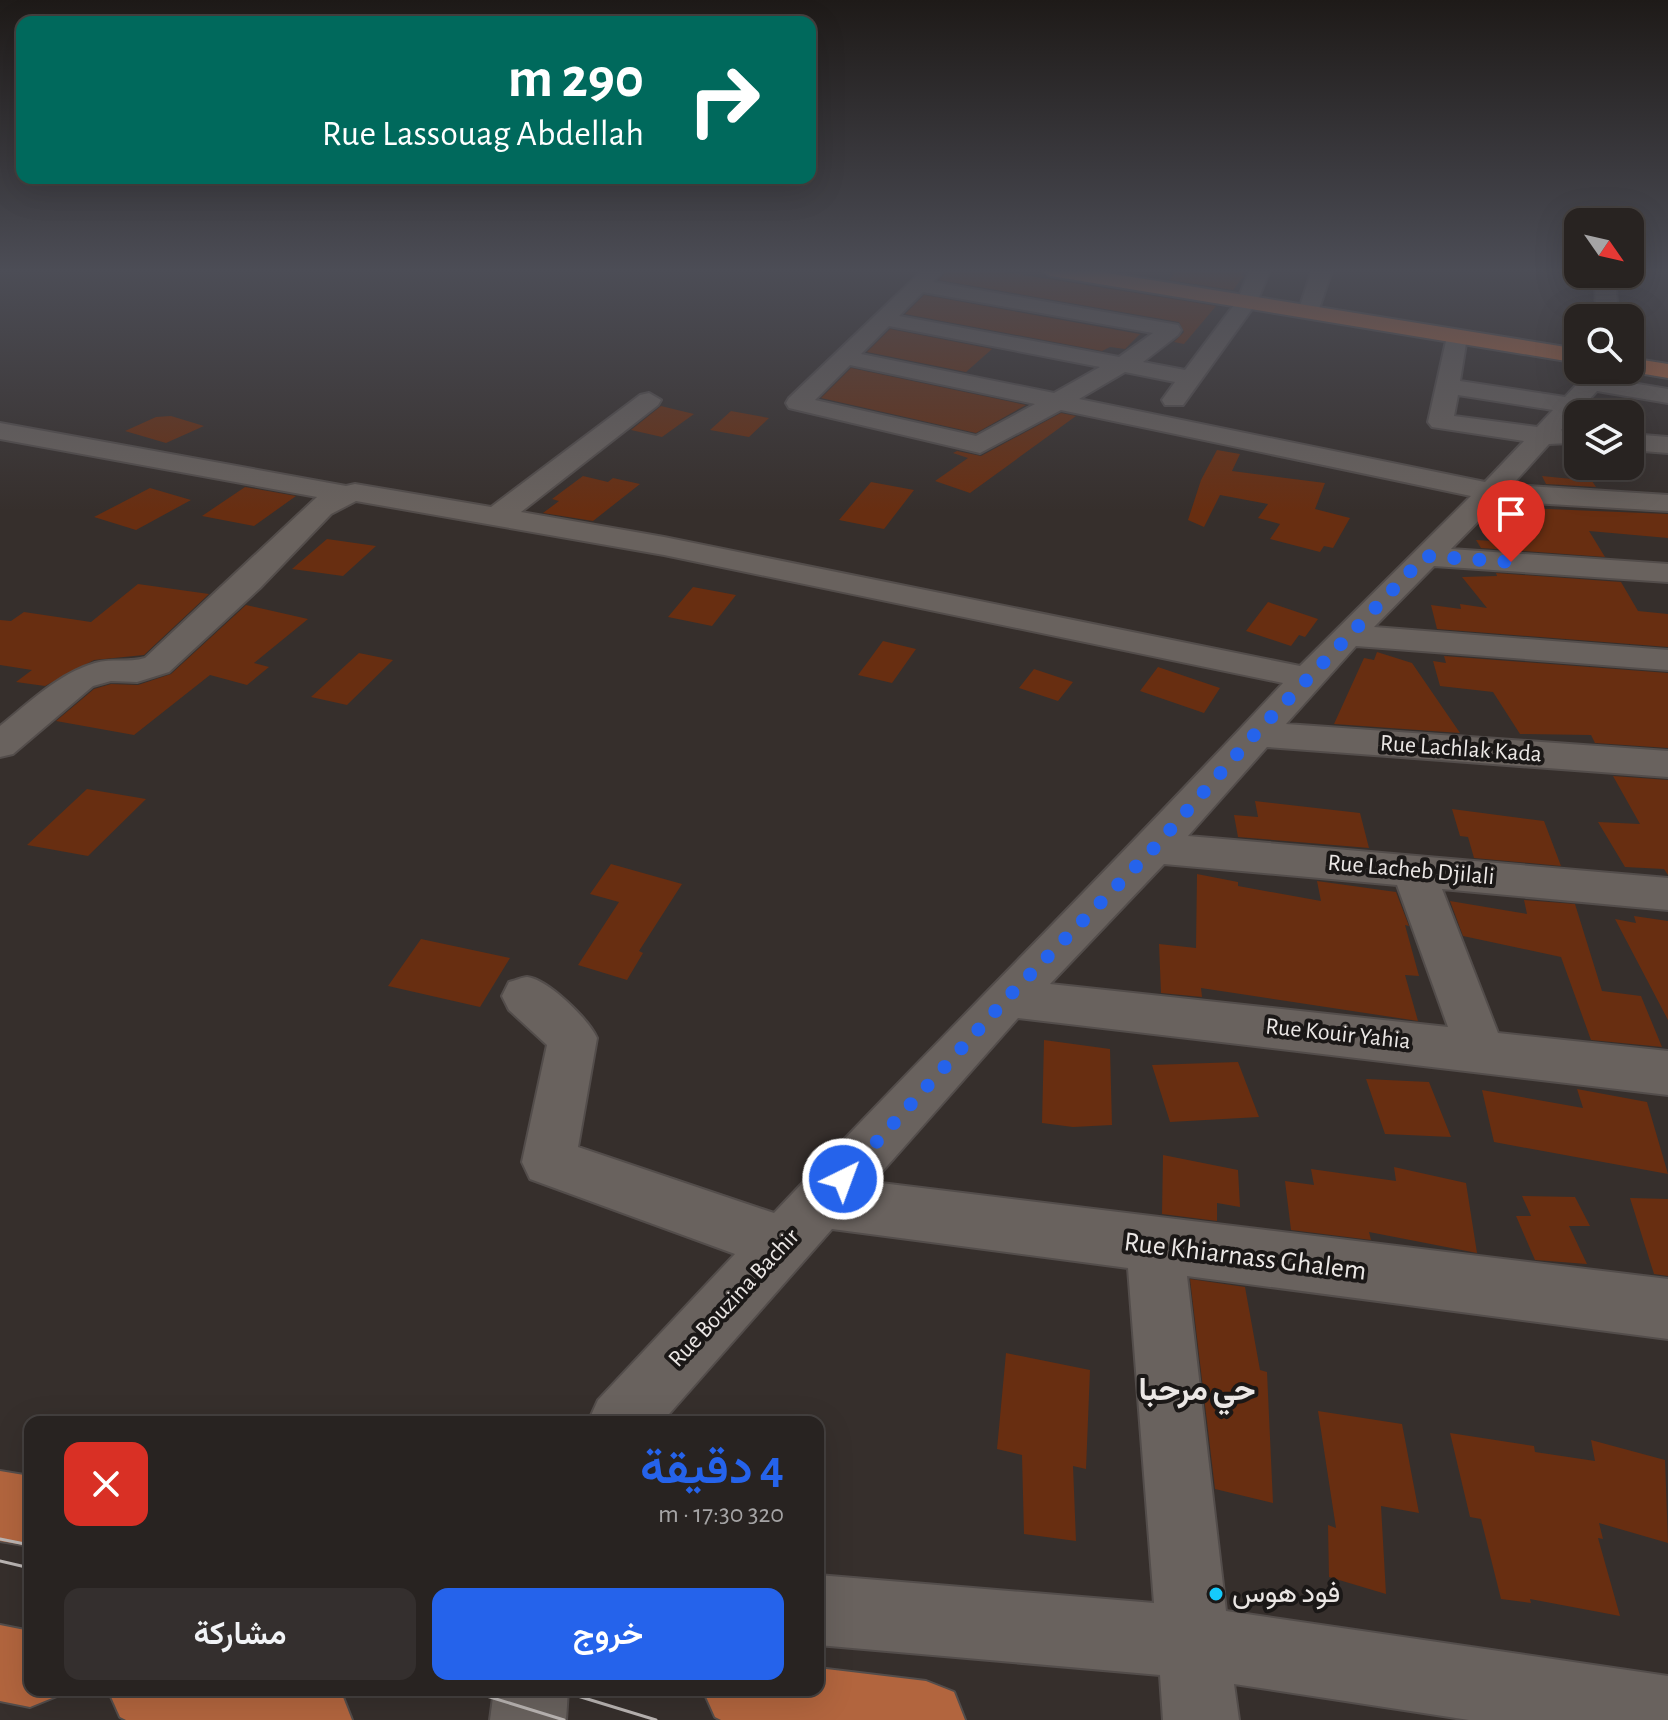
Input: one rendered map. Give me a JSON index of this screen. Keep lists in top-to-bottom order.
{
  "streets": {
    "street": [
      "Rue Lachlak Kada",
      "Rue Lacheb Djilali",
      "Rue Kouir Yahia",
      "Rue Khiarnass Ghalem",
      "Rue Bouzina Bachir"
    ]
  },
  "crossings": [
    ["Rue Lachlak Kada", "Rue Bouzina Bachir"],
    ["Rue Lacheb Djilali", "Rue Bouzina Bachir"],
    ["Rue Kouir Yahia", "Rue Bouzina Bachir"],
    ["Rue Khiarnass Ghalem", "Rue Bouzina Bachir"]
  ],
  "districts": ["حي مرحبا"],
  "places": ["فود هوس"],
  "north": "bottom right",
  "page": {
    "turn": ["290 m", "Rue Lassouag Abdellah"],
    "heading": ["4 دقيقة", "320 m · 17:30"],
    "buttons": ["خروج", "مشاركة"]
  }
}
